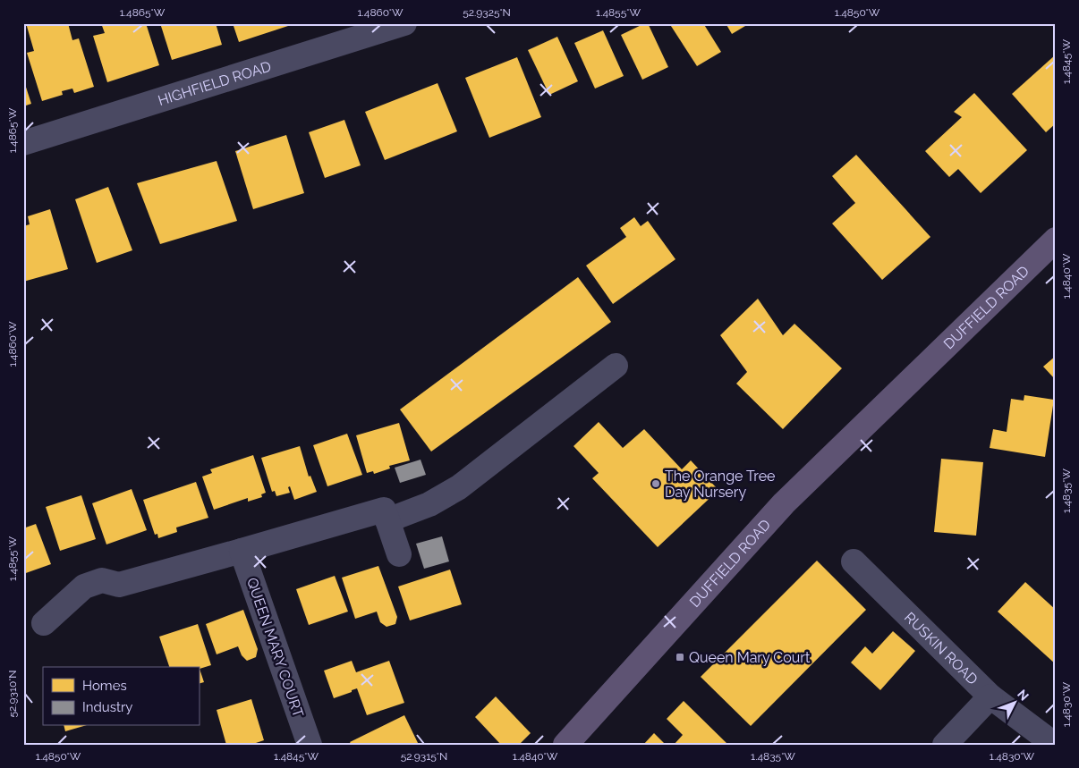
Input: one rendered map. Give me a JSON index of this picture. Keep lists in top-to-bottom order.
{
  "streets": {
    "main road": ["DUFFIELD ROAD"],
    "street": ["HIGHFIELD ROAD", "QUEEN MARY COURT", "RUSKIN ROAD"]
  },
  "places": {
    "other": ["The Orange Tree Day Nursery"],
    "transit": ["Queen Mary Court"]
  },
  "legend": ["Homes", "Industry"],
  "north": "top right",
  "coordinates": [
    "1.4865°W",
    "1.4860°W",
    "52.9325°N",
    "1.4855°W",
    "1.4850°W",
    "1.4845°W",
    "1.4840°W",
    "1.4835°W",
    "52.9310°N",
    "1.4830°W",
    "52.9315°N"
  ]
}
